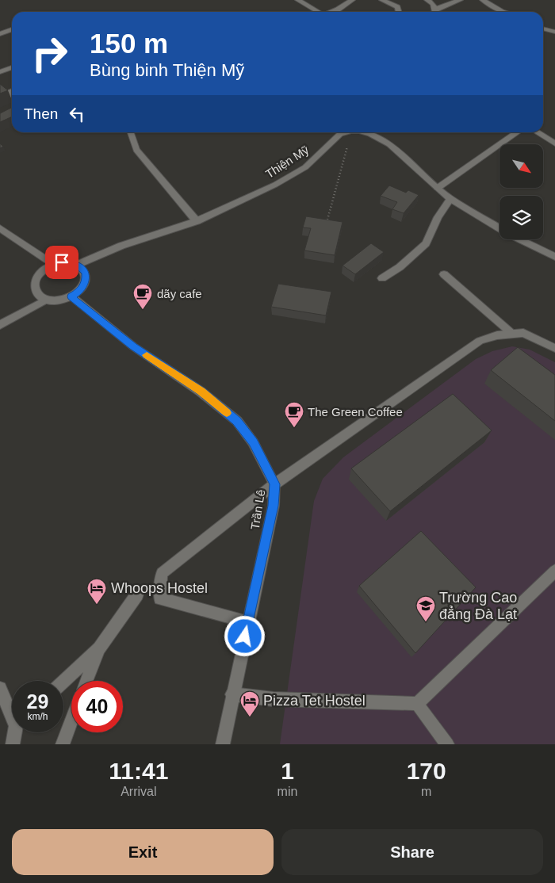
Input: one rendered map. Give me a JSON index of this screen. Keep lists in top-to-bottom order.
{
  "streets": {
    "street": ["Thiện Mỹ", "Trần Lê"]
  },
  "crossings": [
    ["Thiện Mỹ", "Trần Lê"]
  ],
  "places": {
    "cafe": ["dãy cafe", "The Green Coffee"],
    "hotel": ["Whoops Hostel", "Pizza Tet Hostel"],
    "school or university": ["Trường Cao đẳng Đà Lạt"]
  },
  "north": "bottom right",
  "page": {
    "turn": ["150 m", "Bùng binh Thiện Mỹ"],
    "then": "Then",
    "speed": "29 km/h",
    "limit": "40",
    "eta": [
      "11:41",
      "Arrival",
      "1",
      "min",
      "170",
      "m"
    ],
    "buttons": ["Exit", "Share"]
  }
}
